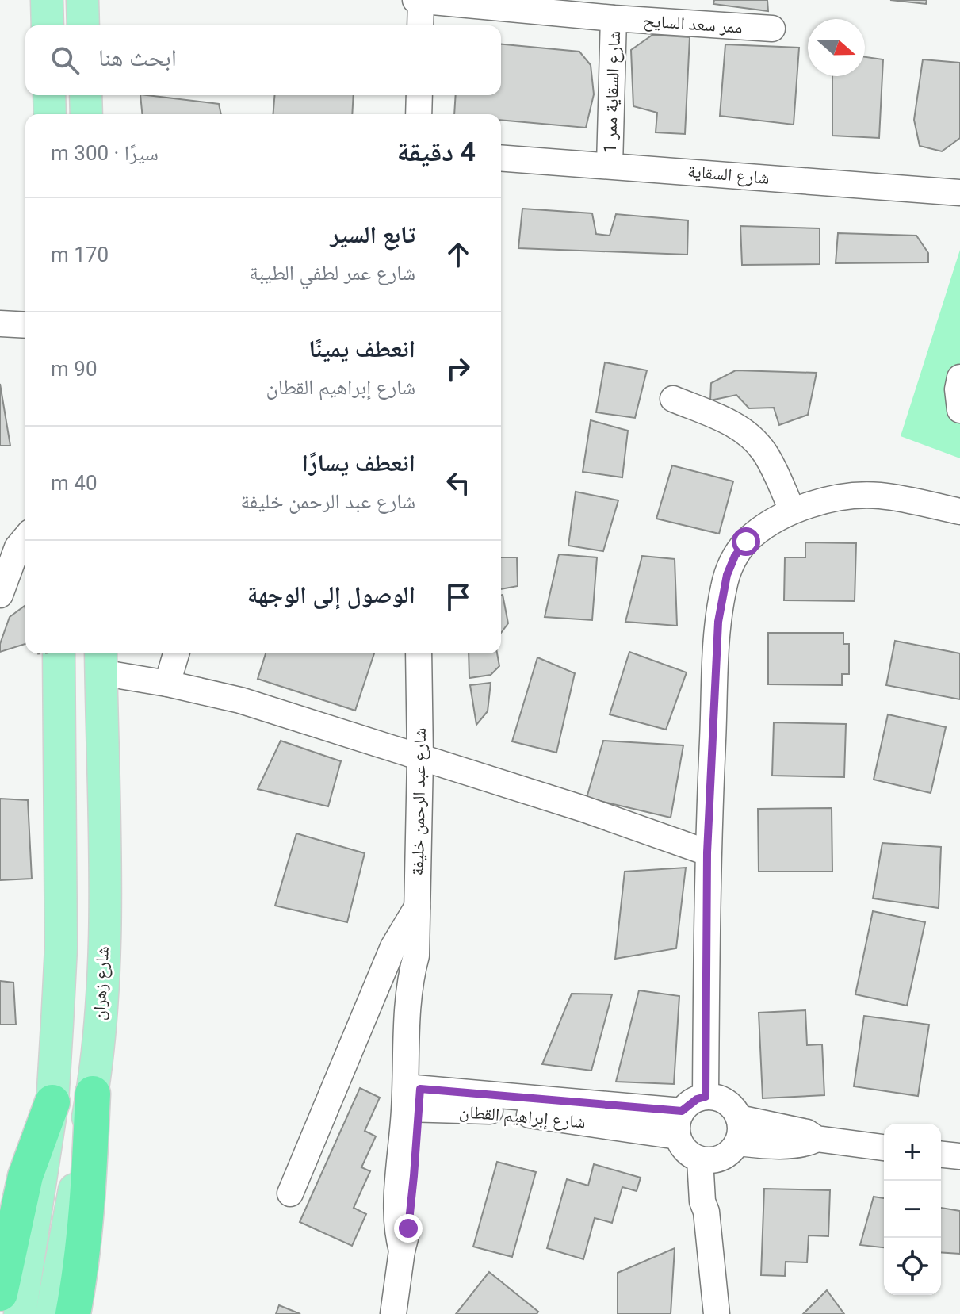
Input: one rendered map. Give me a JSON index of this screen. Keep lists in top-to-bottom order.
{
  "streets": {
    "main road": ["شارع زهران"],
    "street": [
      "ممر سعد السايح",
      "شارع السقاية ممر 1",
      "شارع السقاية",
      "شارع عبد الرحمن خليفة",
      "شارع إبراهيم القطان"
    ]
  },
  "crossings": [
    ["ممر سعد السايح", "شارع السقاية ممر 1"],
    ["شارع السقاية ممر 1", "شارع السقاية"],
    ["شارع عبد الرحمن خليفة", "شارع إبراهيم القطان"]
  ],
  "north": "right",
  "page": {
    "search": "ابحث هنا",
    "heading": ["4 دقيقة", "سيرًا · 300 m"],
    "list": [
      ["تابع السير", "شارع عمر لطفي الطيبة", "170 m"],
      ["انعطف يمينًا", "شارع إبراهيم القطان", "90 m"],
      ["انعطف يسارًا", "شارع عبد الرحمن خليفة", "40 m"],
      "الوصول إلى الوجهة"
    ],
    "map_buttons": ["+", "−"]
  }
}
